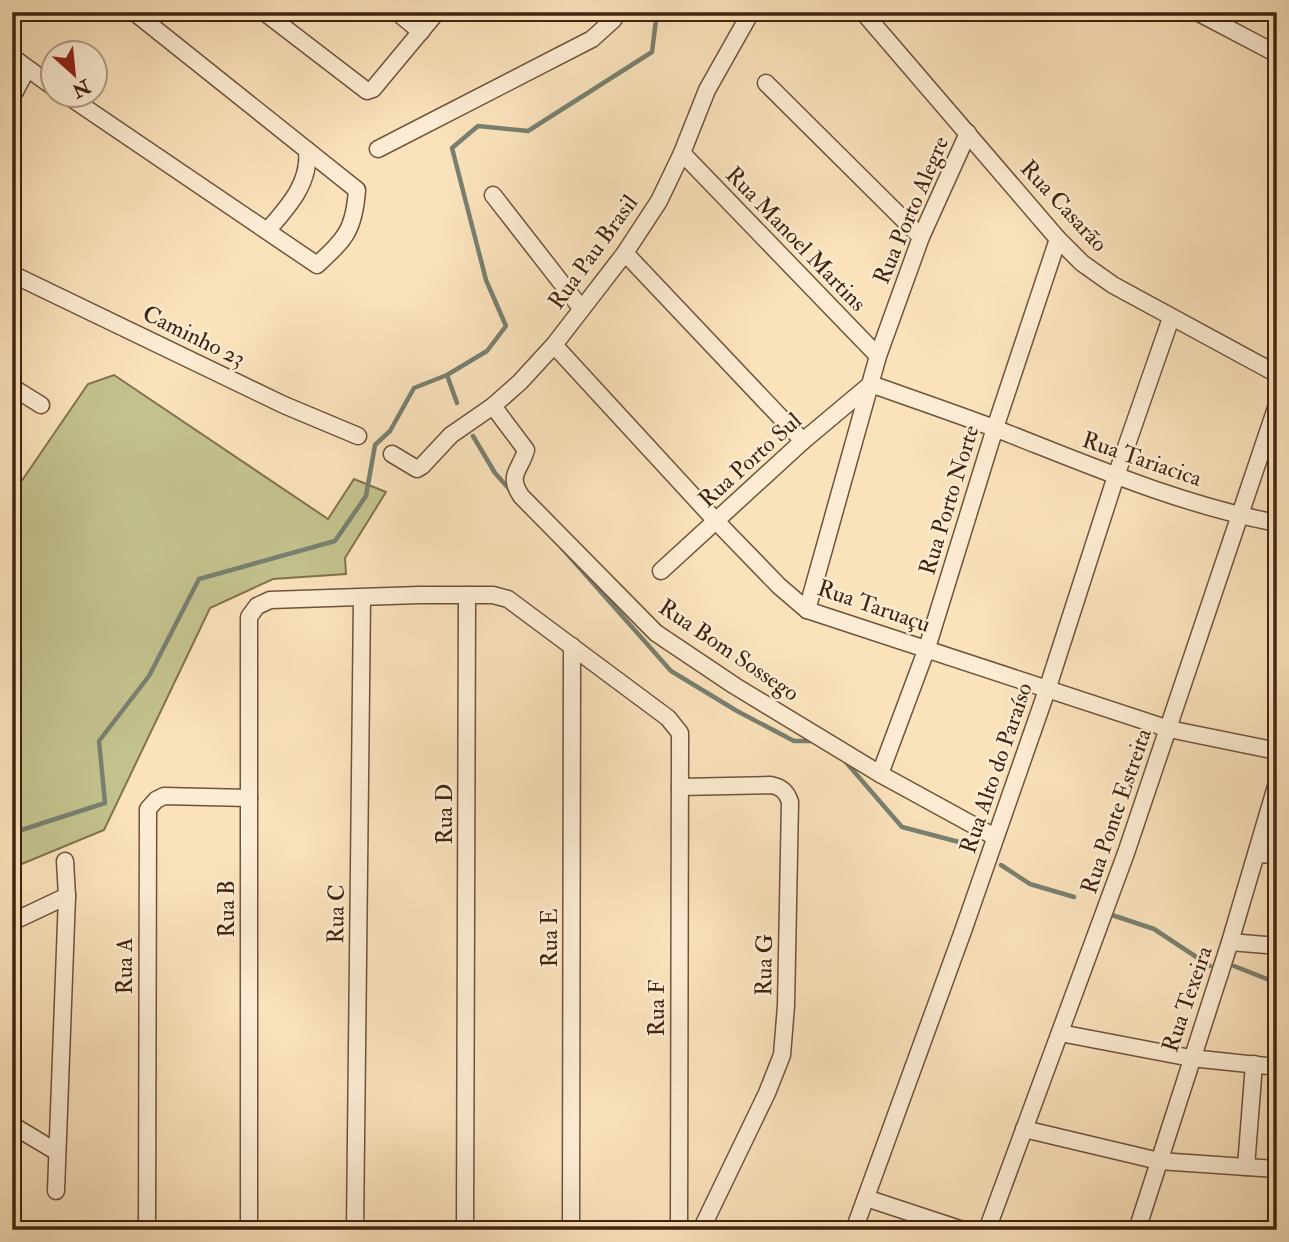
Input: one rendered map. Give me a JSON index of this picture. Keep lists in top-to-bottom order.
{
  "streets": {
    "street": [
      "Rua Casarão",
      "Rua Porto Alegre",
      "Rua Manoel Martins",
      "Rua Pau Brasil",
      "Caminho 23",
      "Rua Tariacica",
      "Rua Porto Sul",
      "Rua Porto Norte",
      "Rua Taruaçu",
      "Rua Bom Sossego",
      "Rua Alto do Paraíso",
      "Rua Ponte Estreita",
      "Rua D",
      "Rua B",
      "Rua C",
      "Rua E",
      "Rua G",
      "Rua A",
      "Rua Texeira",
      "Rua F"
    ]
  },
  "crossings": [
    ["Rua Casarão", "Rua Porto Alegre"],
    ["Rua Casarão", "Rua Porto Norte"],
    ["Rua Casarão", "Rua Alto do Paraíso"],
    ["Rua Porto Alegre", "Rua Manoel Martins"],
    ["Rua Porto Alegre", "Rua Tariacica"],
    ["Rua Porto Alegre", "Rua Porto Sul"],
    ["Rua Porto Alegre", "Rua Taruaçu"],
    ["Rua Manoel Martins", "Rua Pau Brasil"],
    ["Rua Pau Brasil", "Rua Taruaçu"],
    ["Rua Pau Brasil", "Rua Bom Sossego"],
    ["Rua Tariacica", "Rua Porto Sul"],
    ["Rua Tariacica", "Rua Porto Norte"],
    ["Rua Tariacica", "Rua Alto do Paraíso"],
    ["Rua Tariacica", "Rua Ponte Estreita"],
    ["Rua Porto Sul", "Rua Taruaçu"],
    ["Rua Porto Norte", "Rua Taruaçu"],
    ["Rua Porto Norte", "Rua Bom Sossego"],
    ["Rua Taruaçu", "Rua Alto do Paraíso"],
    ["Rua Taruaçu", "Rua Ponte Estreita"],
    ["Rua Bom Sossego", "Rua Alto do Paraíso"],
    ["Rua B", "Rua C"],
    ["Rua B", "Rua A"],
    ["Rua G", "Rua F"]
  ],
  "north": "bottom right"
}
